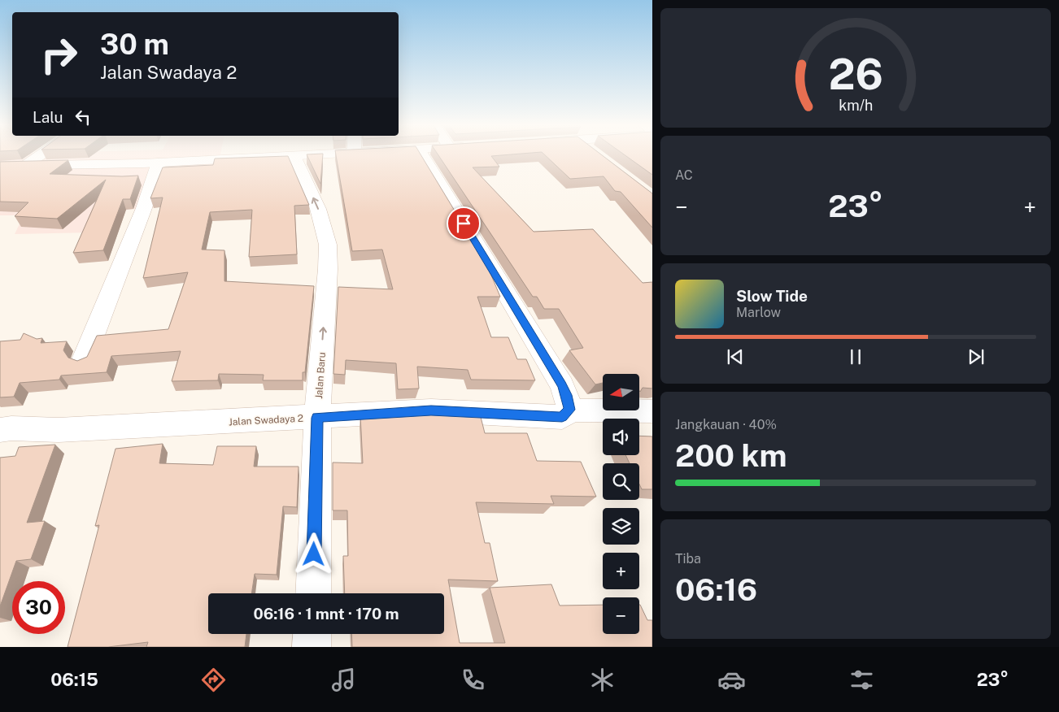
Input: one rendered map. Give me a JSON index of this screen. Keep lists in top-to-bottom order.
{
  "streets": {
    "street": ["Jalan Baru", "Jalan Swadaya 2"]
  },
  "crossings": [
    ["Jalan Baru", "Jalan Swadaya 2"]
  ],
  "north": "left",
  "page": {
    "turn": ["30 m", "Jalan Swadaya 2"],
    "then": "Lalu",
    "tile": [
      "AC",
      ["Jangkauan · 40%", "200 km"],
      ["Tiba", "06:16"]
    ],
    "heat": ["−", "23°", "+"],
    "song": ["Slow Tide", "Marlow"],
    "map_buttons": ["+", "−"],
    "limit": "30",
    "trip": "06:16 · 1 mnt · 170 m",
    "tabs": ["06:15", "23°"],
    "gauge": ["26", "km/h"]
  }
}
